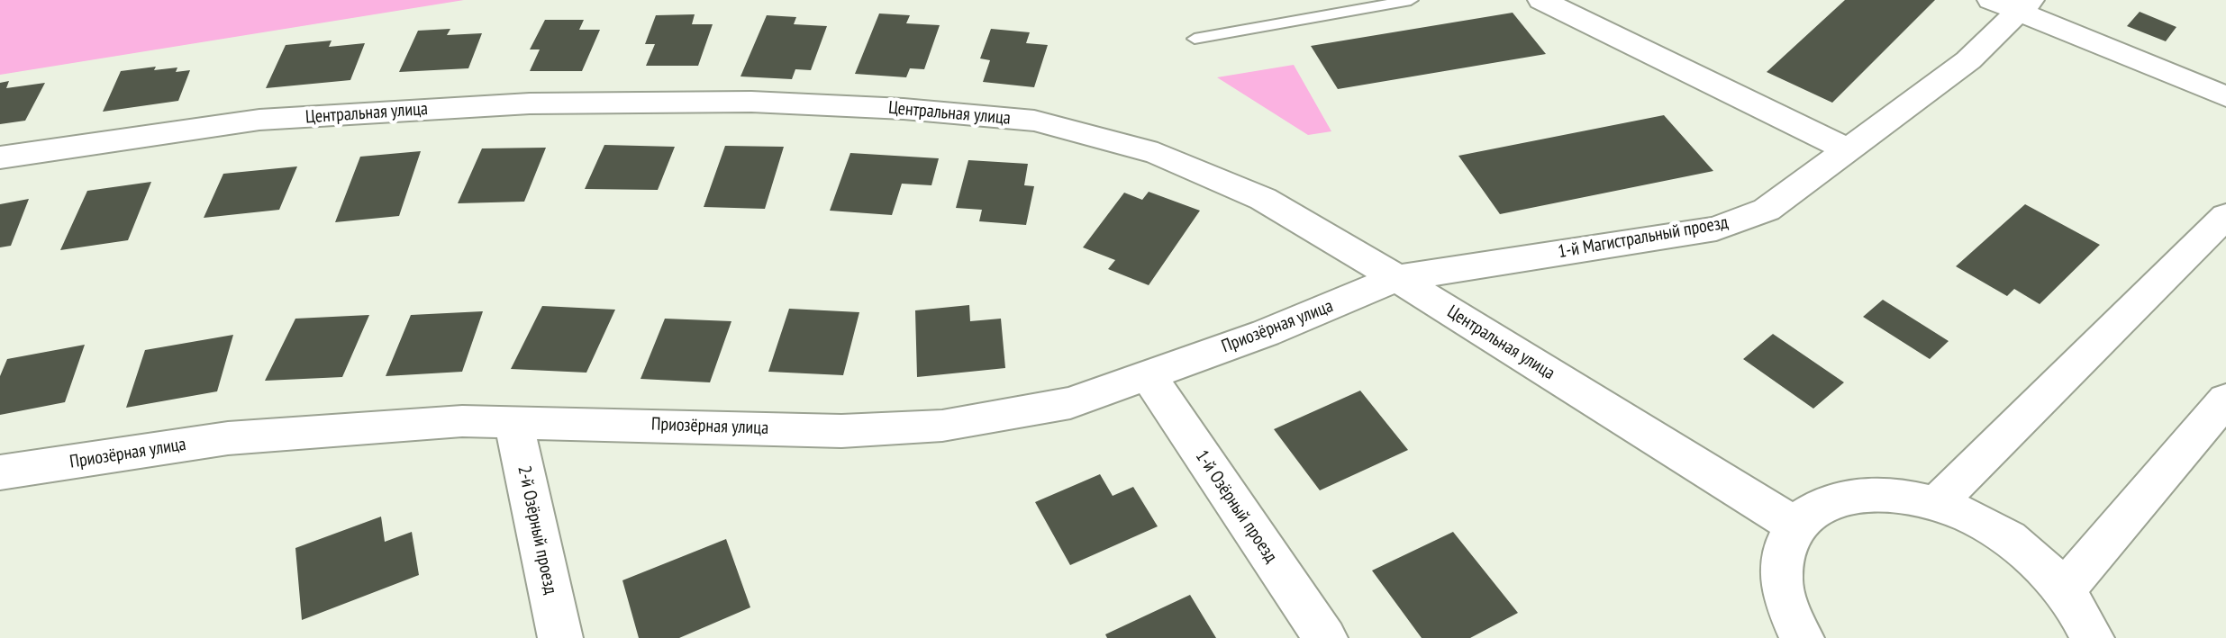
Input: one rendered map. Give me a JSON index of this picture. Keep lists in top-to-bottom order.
{
  "streets": {
    "street": [
      "Центральная улица",
      "1-й Магистральный проезд",
      "Приозёрная улица",
      "1-й Озёрный проезд",
      "2-й Озёрный проезд"
    ]
  },
  "crossings": [
    ["Центральная улица", "1-й Магистральный проезд"],
    ["Центральная улица", "Приозёрная улица"],
    ["1-й Магистральный проезд", "Приозёрная улица"],
    ["Приозёрная улица", "1-й Озёрный проезд"],
    ["Приозёрная улица", "2-й Озёрный проезд"]
  ]
}
